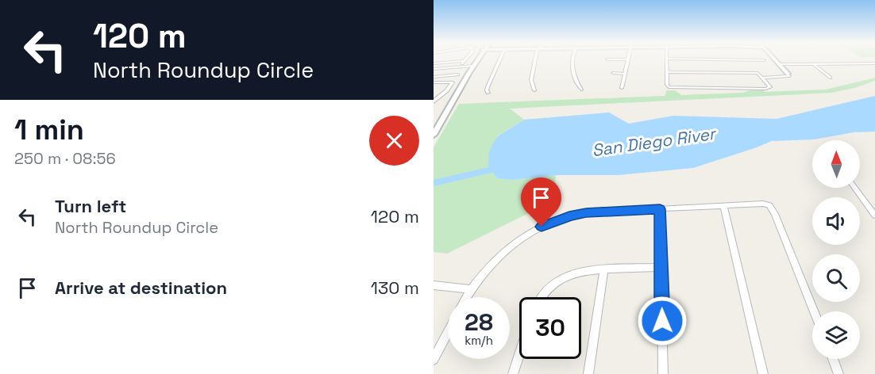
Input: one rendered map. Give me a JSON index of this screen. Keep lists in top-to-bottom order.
{
  "water": ["San Diego River"],
  "north": "top",
  "page": {
    "turn": ["120 m", "North Roundup Circle"],
    "heading": ["1 min", "250 m · 08:56"],
    "list": [
      {
        "name": "Turn left",
        "note": "North Roundup Circle",
        "value": "120 m"
      },
      {
        "name": "Arrive at destination",
        "value": "130 m"
      }
    ],
    "speed": "28 km/h",
    "limit": "30"
  }
}
